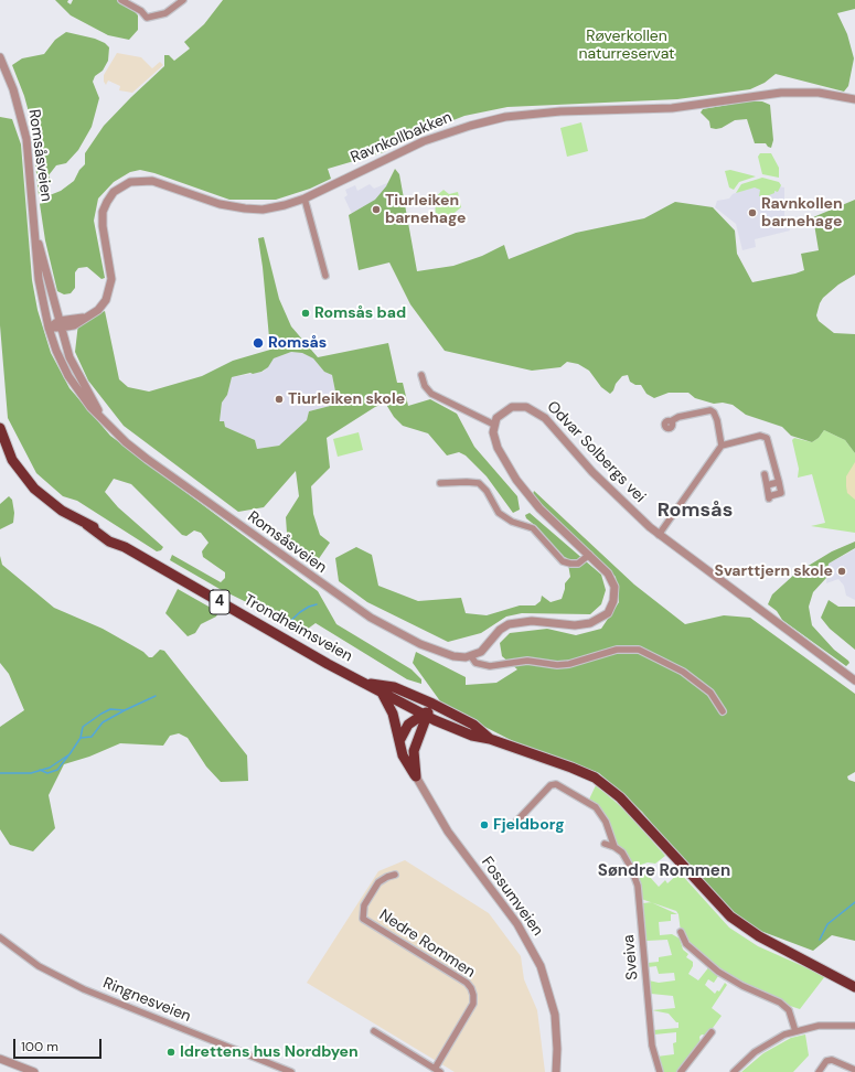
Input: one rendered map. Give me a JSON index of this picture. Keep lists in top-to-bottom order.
{
  "streets": {
    "highway": ["4", "Trondheimsveien"],
    "street": [
      "Ravnkollbakken",
      "Romsåsveien",
      "Odvar Solbergs vei",
      "Fossumveien",
      "Nedre Rommen",
      "Sveiva",
      "Ringnesveien"
    ]
  },
  "crossings": [
    ["Ravnkollbakken", "Romsåsveien"]
  ],
  "districts": ["Romsås", "Søndre Rommen"],
  "parks": ["Røverkollen naturreservat"],
  "places": [
    "Tiurleiken barnehage",
    "Ravnkollen barnehage",
    "Romsås bad",
    "Romsås",
    "Tiurleiken skole",
    "Svarttjern skole",
    "Fjeldborg",
    "Idrettens hus Nordbyen"
  ],
  "scale_bar": "100 m"
}
